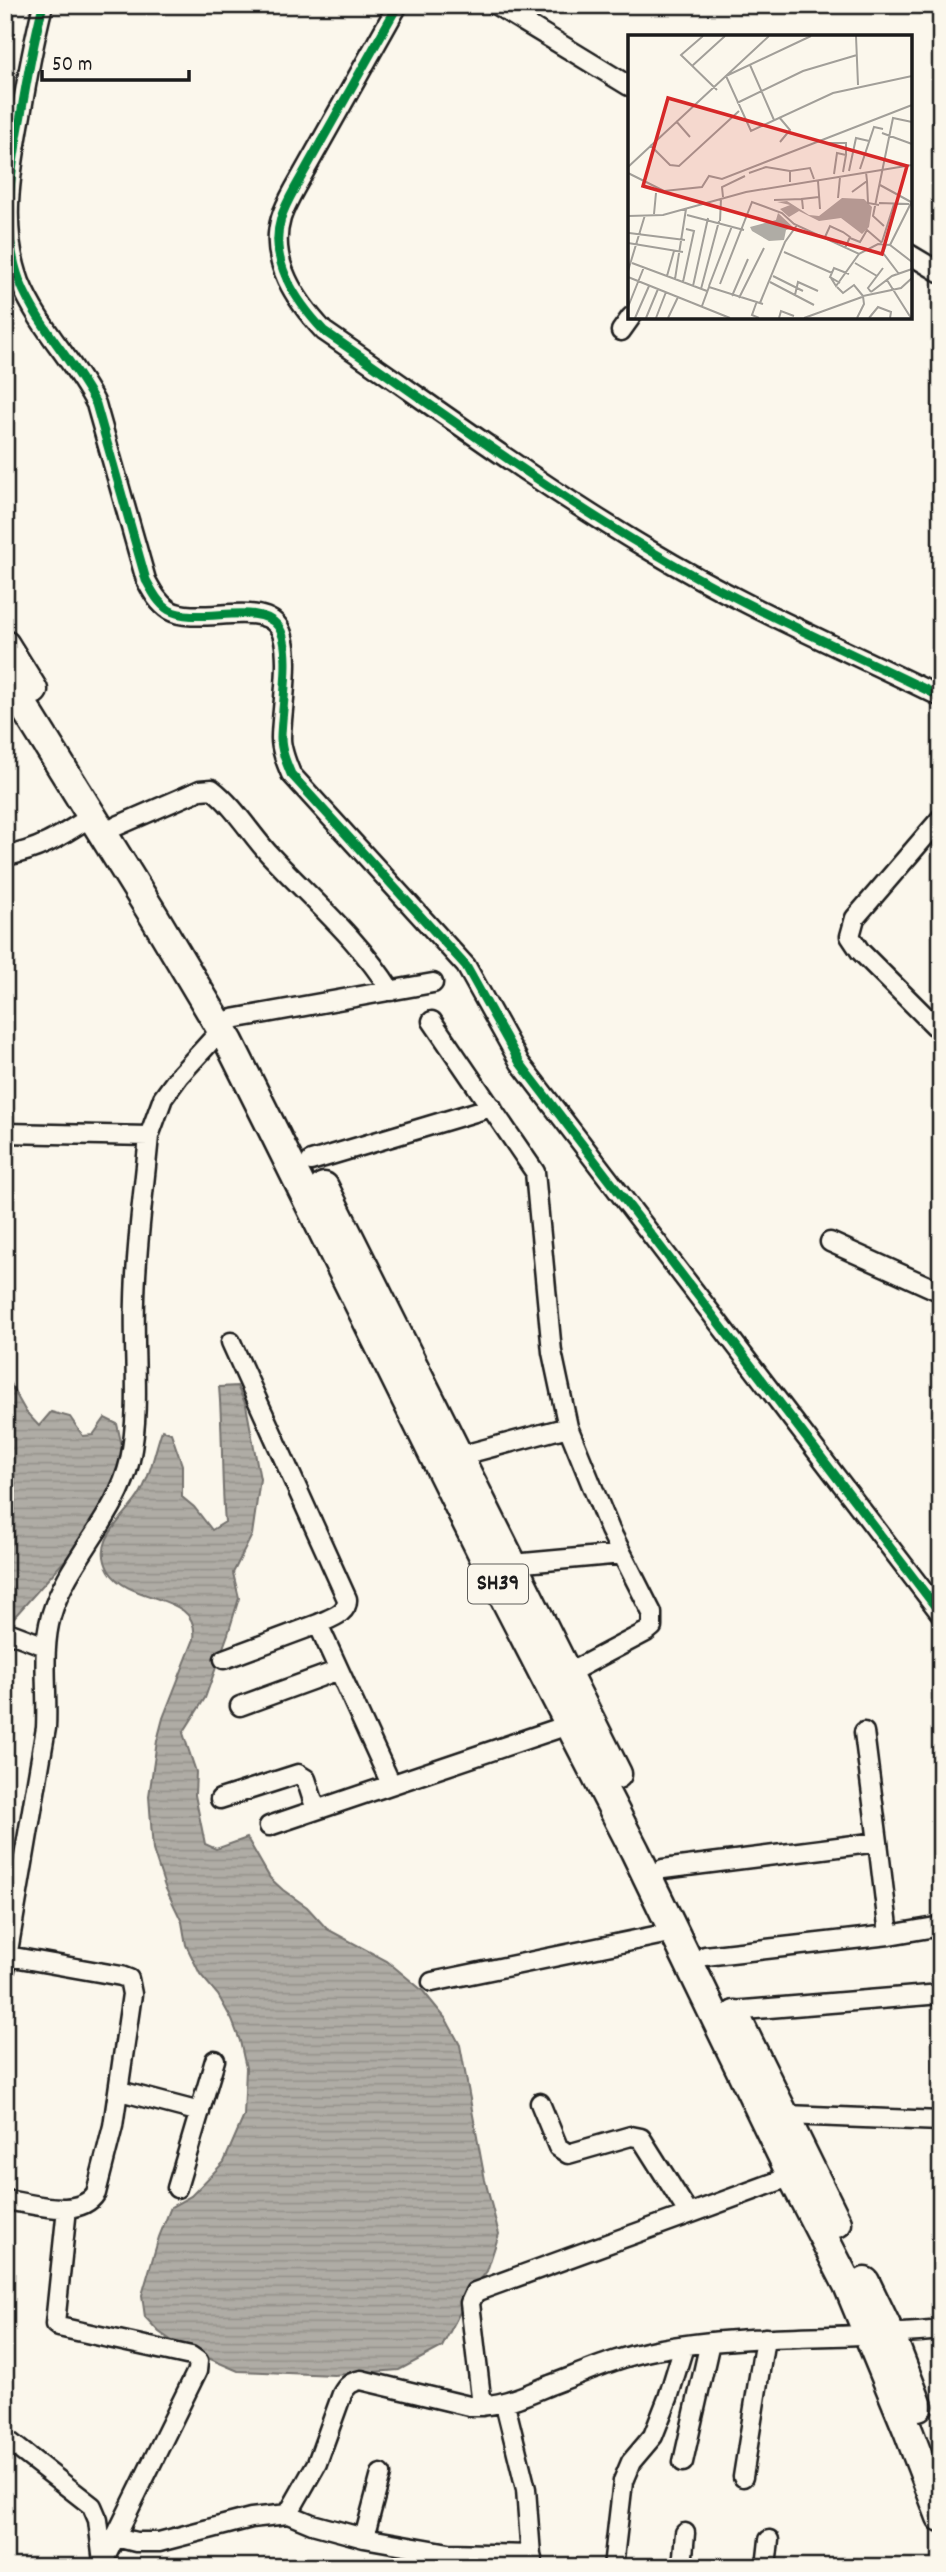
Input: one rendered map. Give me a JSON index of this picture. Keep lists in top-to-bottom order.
{
  "streets": {
    "main road": ["SH39"]
  },
  "scale_bar": "50 m"
}
